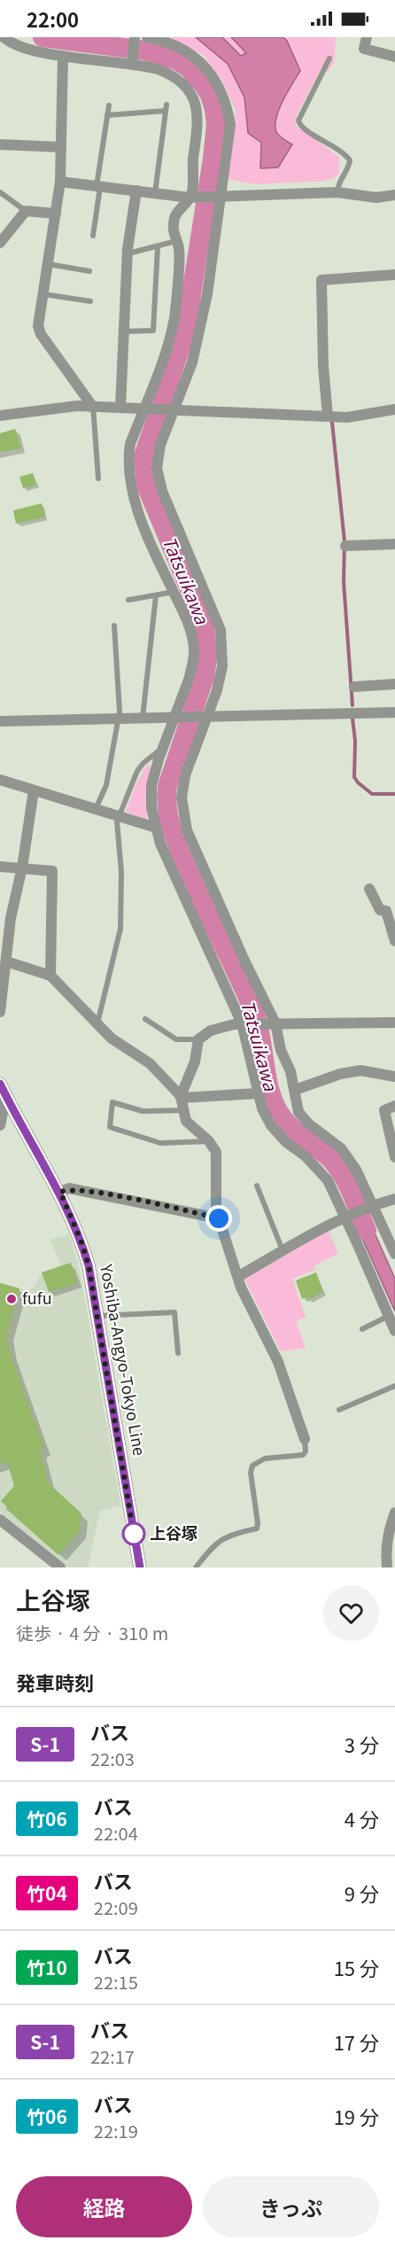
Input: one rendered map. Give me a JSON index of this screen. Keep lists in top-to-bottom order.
{
  "streets": {
    "main road": ["Yoshiba-Angyo-Tokyo Line"]
  },
  "water": ["Tatsuikawa"],
  "places": ["fufu", "上谷塚"],
  "lines": ["bus line S-1"],
  "page": {
    "status": "22:00",
    "heading": [
      ["上谷塚", "徒歩 · 4 分 · 310 m"],
      "発車時刻"
    ],
    "list": [
      {
        "mark": "S-1",
        "name": "バス",
        "note": "22:03",
        "value": "3 分"
      },
      {
        "mark": "竹06",
        "name": "バス",
        "note": "22:04",
        "value": "4 分"
      },
      {
        "mark": "竹04",
        "name": "バス",
        "note": "22:09",
        "value": "9 分"
      },
      {
        "mark": "竹10",
        "name": "バス",
        "note": "22:15",
        "value": "15 分"
      },
      {
        "mark": "S-1",
        "name": "バス",
        "note": "22:17",
        "value": "17 分"
      },
      {
        "mark": "竹06",
        "name": "バス",
        "note": "22:19",
        "value": "19 分"
      }
    ],
    "buttons": ["経路", "きっぷ"]
  }
}
